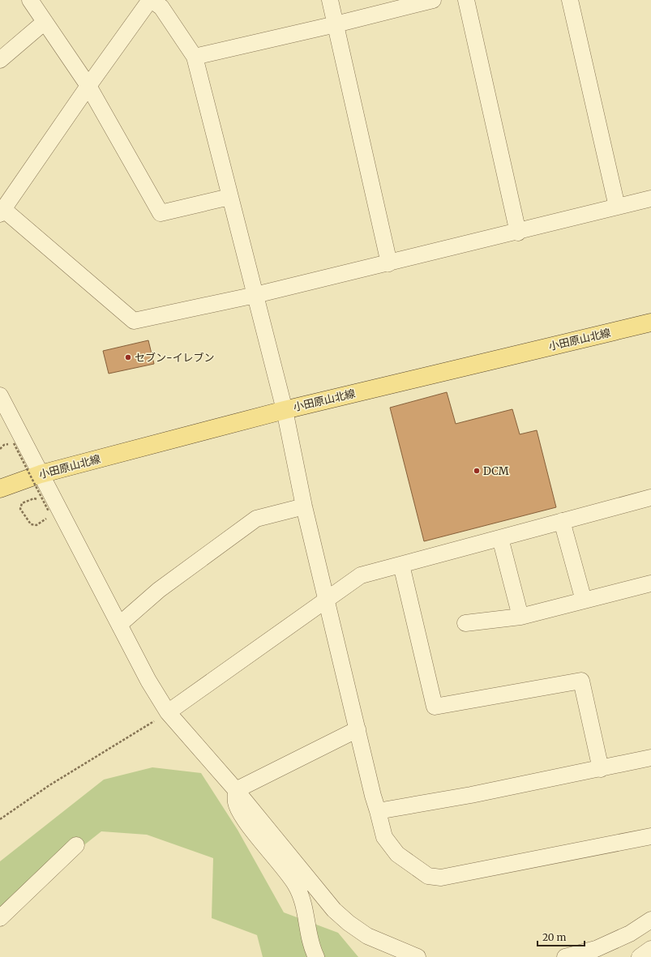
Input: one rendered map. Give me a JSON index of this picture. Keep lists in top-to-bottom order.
{
  "streets": {
    "main road": ["小田原山北線"]
  },
  "places": ["セブン-イレブン", "DCM"],
  "scale_bar": "20 m"
}
